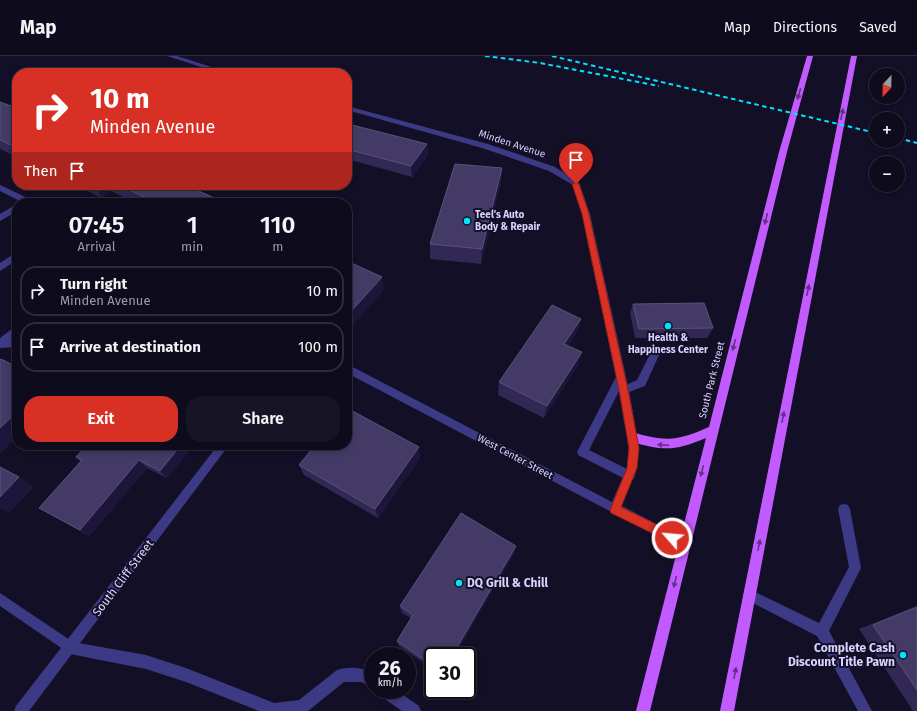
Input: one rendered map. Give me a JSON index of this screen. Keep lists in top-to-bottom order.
{
  "streets": {
    "main road": ["South Park Street"],
    "street": ["Minden Avenue", "West Center Street", "South Cliff Street"]
  },
  "crossings": [
    ["Minden Avenue", "West Center Street"],
    ["South Park Street", "West Center Street"]
  ],
  "places": [
    "Teel's Auto Body & Repair",
    "Health & Happiness Center",
    "DQ Grill & Chill",
    "Complete Cash Discount Title Pawn"
  ],
  "north": "bottom",
  "page": {
    "header": "Map",
    "nav": ["Map", "Directions", "Saved"],
    "map_buttons": ["+", "−"],
    "turn": ["10 m", "Minden Avenue"],
    "then": "Then",
    "eta": [
      "07:45",
      "Arrival",
      "1",
      "min",
      "110",
      "m"
    ],
    "list": [
      {
        "name": "Turn right",
        "note": "Minden Avenue",
        "value": "10 m"
      },
      {
        "name": "Arrive at destination",
        "value": "100 m"
      }
    ],
    "buttons": ["Exit", "Share"],
    "speed": "26 km/h",
    "limit": "30"
  }
}
